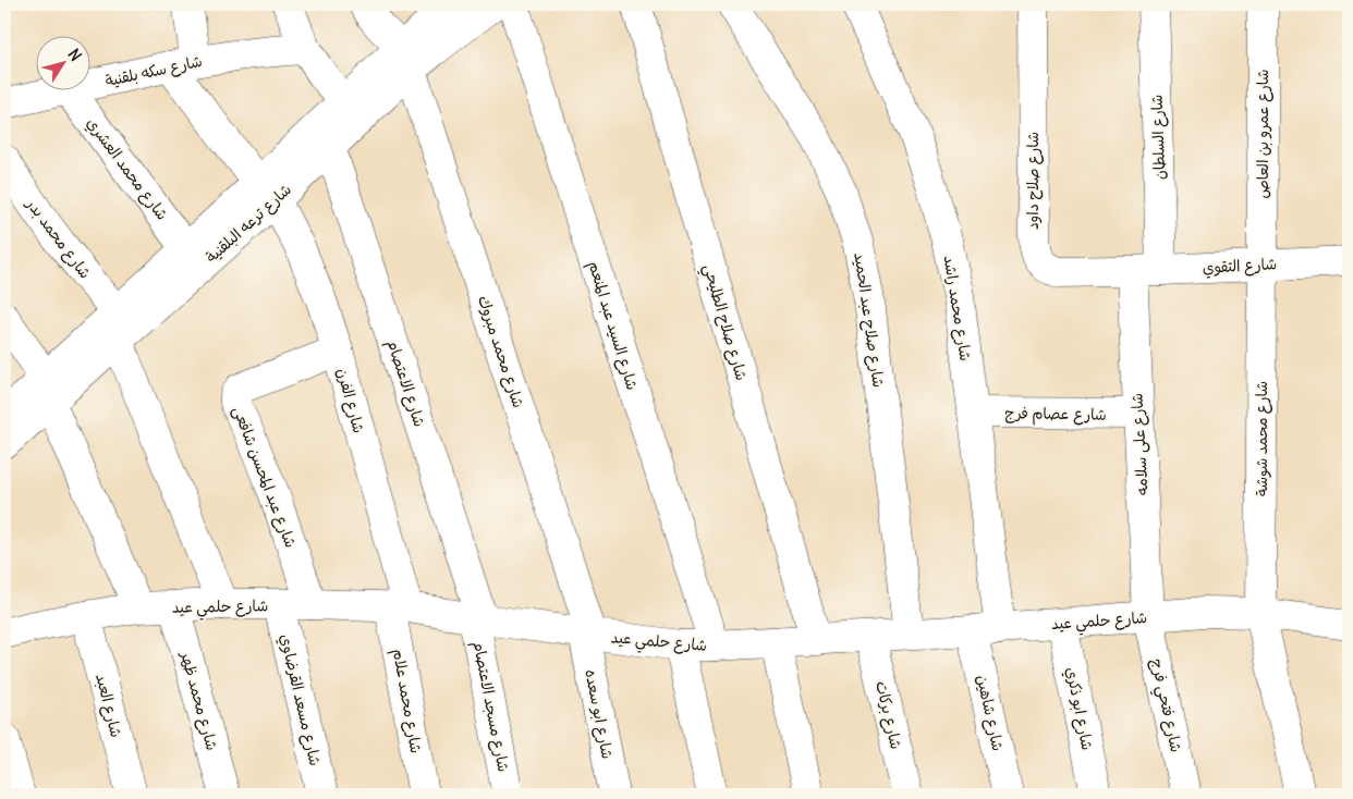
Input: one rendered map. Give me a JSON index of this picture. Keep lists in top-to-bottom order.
{
  "streets": {
    "street": [
      "شارع سكه بلقنية",
      "شارع عمرو بن العاص",
      "شارع السلطان",
      "شارع محمد العشري",
      "شارع صلاح داود",
      "شارع ترعه البلقنية",
      "شارع محمد بدر",
      "شارع التقوي",
      "شارع محمد راشد",
      "شارع صلاح عبد الحميد",
      "شارع صلاح الطليحي",
      "شارع السيد عبد المنعم",
      "شارع محمد مبروك",
      "شارع الاعتصام",
      "شارع الفرن",
      "شارع عصام فرج",
      "شارع محمد شوشة",
      "شارع على سلامه",
      "شارع عبد المحسن شافعى",
      "شارع حلمي عيد",
      "شارع مسعد القرضاوي",
      "شارع محمد ظهر",
      "شارع محمد علام",
      "شارع العبد",
      "شارع فتحي فرج",
      "شارع مسجد الاعتصام",
      "شارع ابو ذكري",
      "شارع شاهين",
      "شارع ابو سعده",
      "شارع بركات"
    ]
  },
  "crossings": [
    ["شارع سكه بلقنية", "شارع محمد العشري"],
    ["شارع سكه بلقنية", "شارع الفرن"],
    ["شارع عمرو بن العاص", "شارع التقوي"],
    ["شارع عمرو بن العاص", "شارع محمد شوشة"],
    ["شارع السلطان", "شارع التقوي"],
    ["شارع محمد العشري", "شارع ترعه البلقنية"],
    ["شارع صلاح داود", "شارع التقوي"],
    ["شارع صلاح داود", "شارع على سلامه"],
    ["شارع ترعه البلقنية", "شارع محمد بدر"],
    ["شارع ترعه البلقنية", "شارع محمد مبروك"],
    ["شارع ترعه البلقنية", "شارع الاعتصام"],
    ["شارع ترعه البلقنية", "شارع الفرن"],
    ["شارع محمد بدر", "شارع حلمي عيد"],
    ["شارع التقوي", "شارع محمد شوشة"],
    ["شارع التقوي", "شارع على سلامه"],
    ["شارع محمد راشد", "شارع عصام فرج"],
    ["شارع محمد راشد", "شارع حلمي عيد"],
    ["شارع محمد راشد", "شارع شاهين"],
    ["شارع صلاح عبد الحميد", "شارع حلمي عيد"],
    ["شارع صلاح الطليحي", "شارع حلمي عيد"],
    ["شارع السيد عبد المنعم", "شارع حلمي عيد"],
    ["شارع محمد مبروك", "شارع حلمي عيد"],
    ["شارع محمد مبروك", "شارع ابو سعده"],
    ["شارع الاعتصام", "شارع حلمي عيد"],
    ["شارع الاعتصام", "شارع مسجد الاعتصام"],
    ["شارع الفرن", "شارع عبد المحسن شافعى"],
    ["شارع الفرن", "شارع حلمي عيد"],
    ["شارع الفرن", "شارع محمد علام"],
    ["شارع عصام فرج", "شارع على سلامه"],
    ["شارع محمد شوشة", "شارع حلمي عيد"],
    ["شارع على سلامه", "شارع حلمي عيد"],
    ["شارع على سلامه", "شارع فتحي فرج"],
    ["شارع عبد المحسن شافعى", "شارع حلمي عيد"],
    ["شارع حلمي عيد", "شارع مسعد القرضاوي"],
    ["شارع حلمي عيد", "شارع محمد ظهر"],
    ["شارع حلمي عيد", "شارع محمد علام"],
    ["شارع حلمي عيد", "شارع العبد"],
    ["شارع حلمي عيد", "شارع فتحي فرج"],
    ["شارع حلمي عيد", "شارع مسجد الاعتصام"],
    ["شارع حلمي عيد", "شارع ابو ذكري"],
    ["شارع حلمي عيد", "شارع شاهين"],
    ["شارع حلمي عيد", "شارع ابو سعده"],
    ["شارع حلمي عيد", "شارع بركات"]
  ],
  "north": "top right"
}
